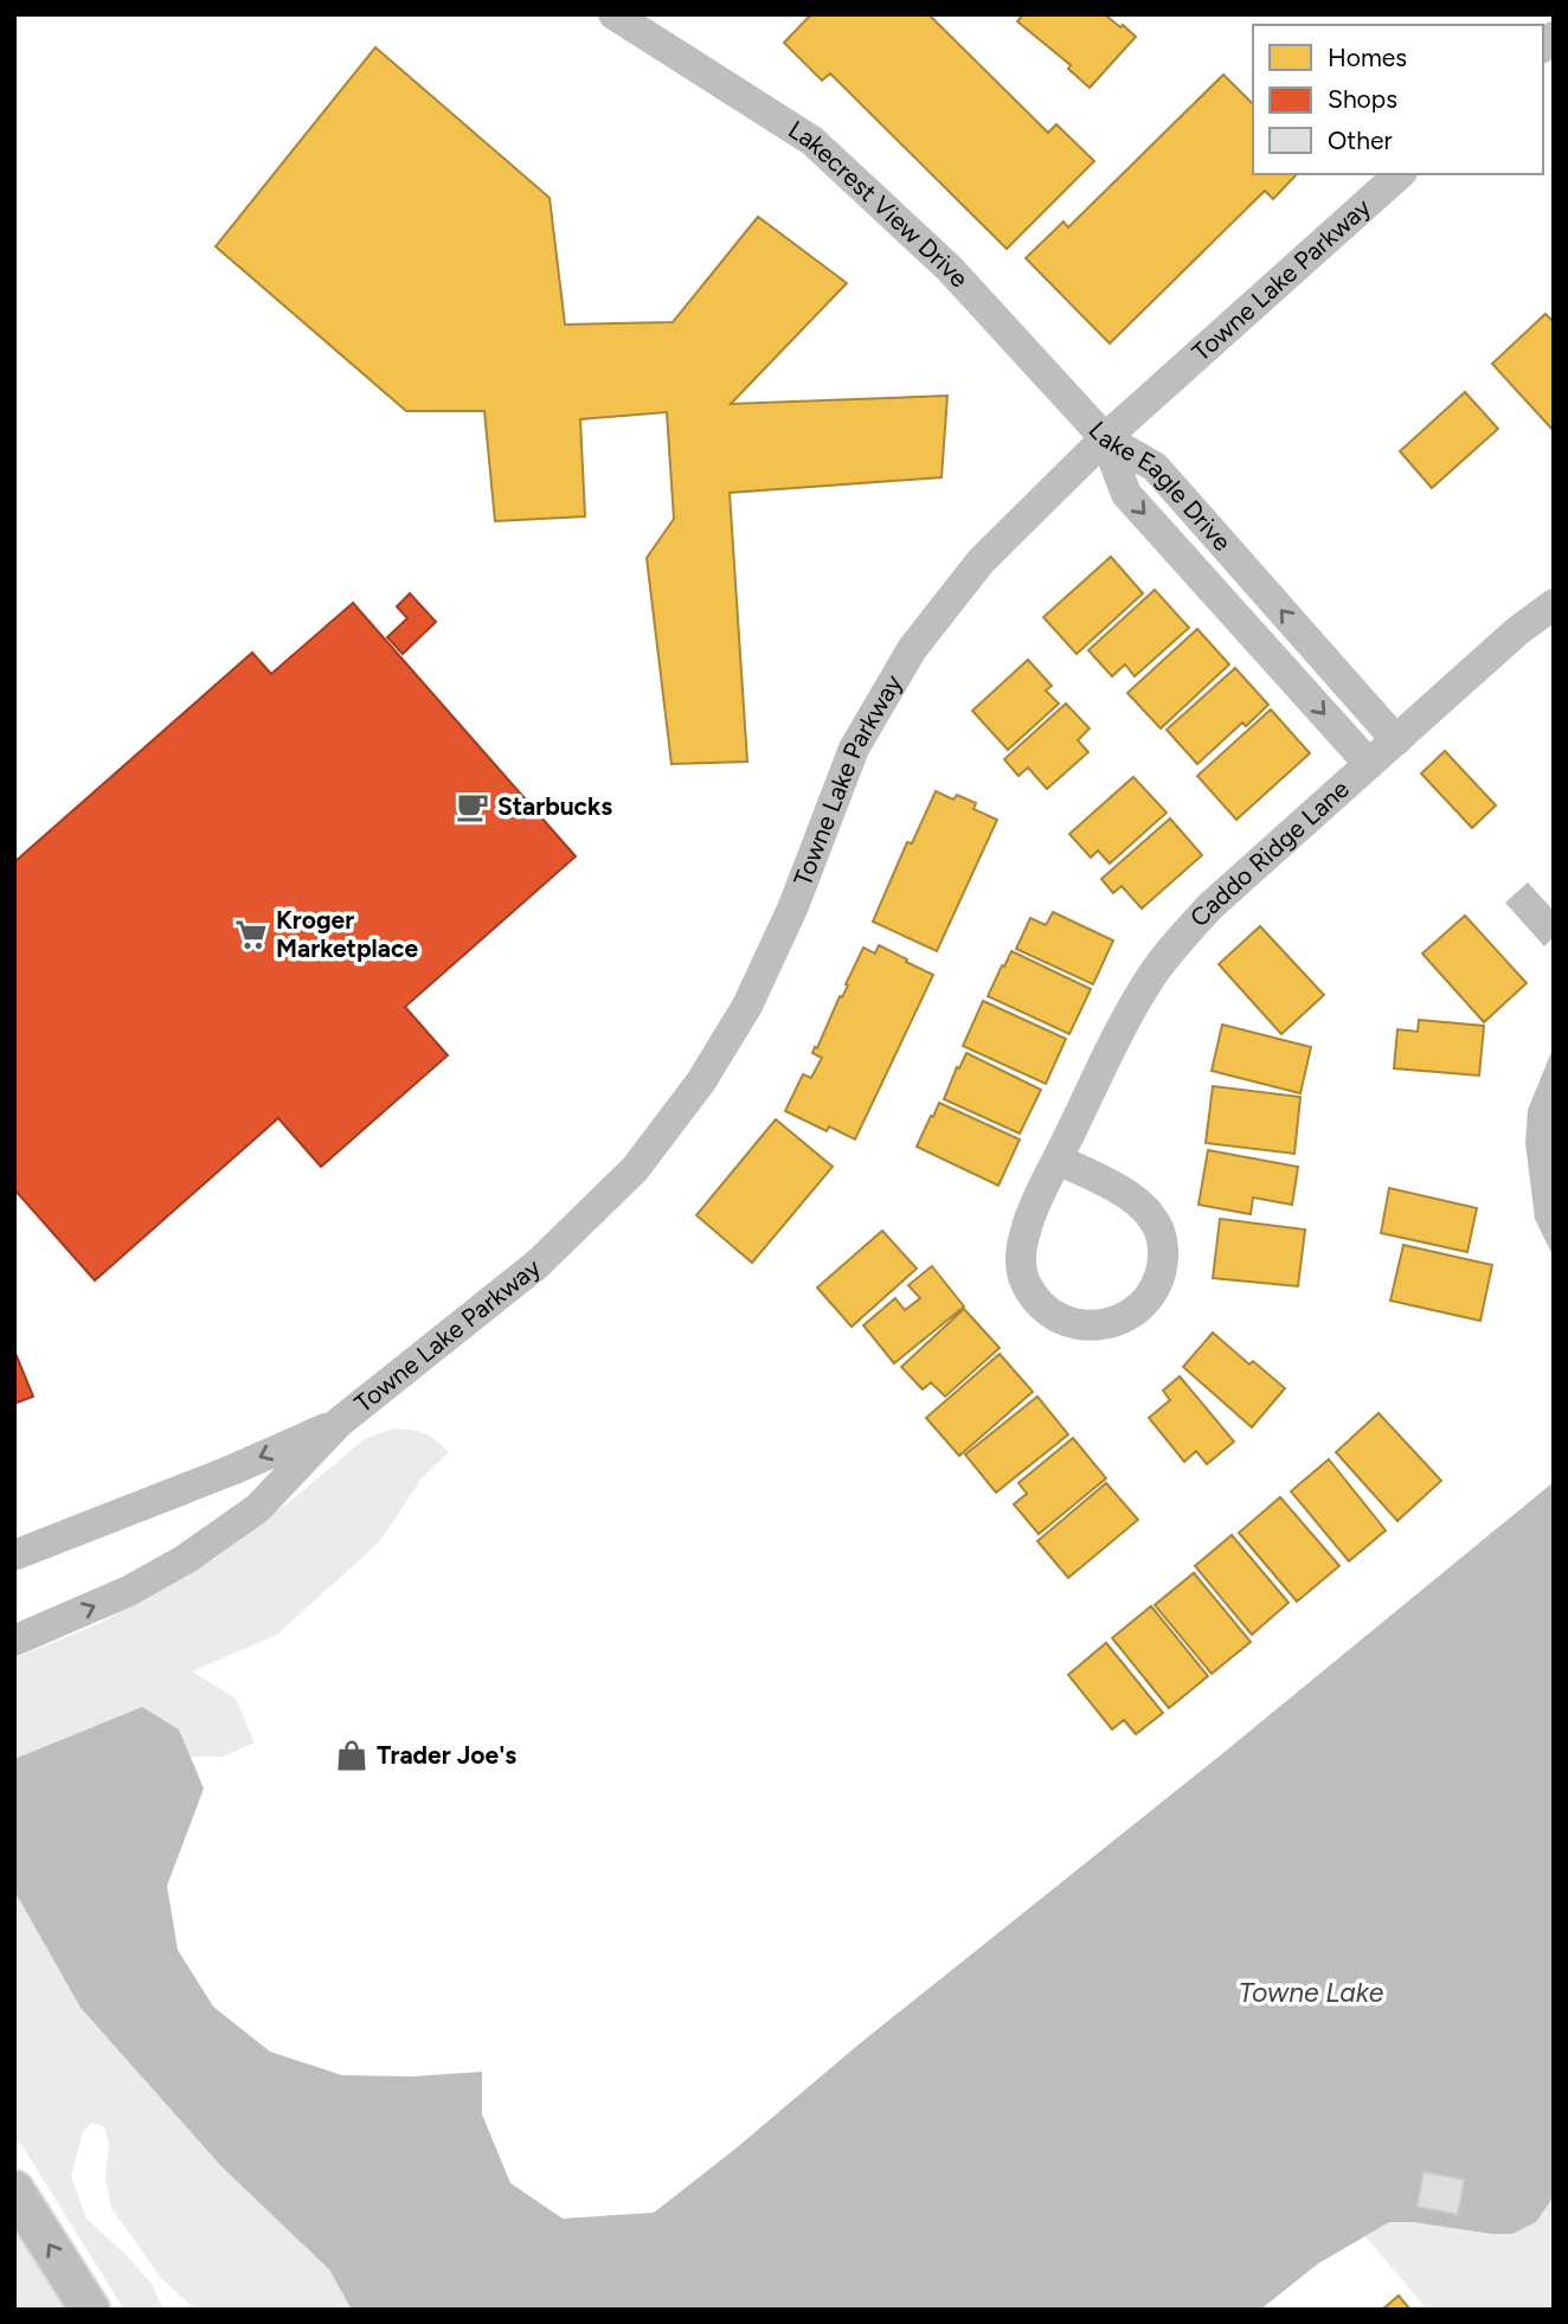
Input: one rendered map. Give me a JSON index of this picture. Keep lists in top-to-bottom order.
{
  "streets": {
    "street": [
      "Lakecrest View Drive",
      "Towne Lake Parkway",
      "Lake Eagle Drive",
      "Caddo Ridge Lane"
    ]
  },
  "crossings": [
    ["Lakecrest View Drive", "Towne Lake Parkway"],
    ["Lakecrest View Drive", "Lake Eagle Drive"],
    ["Towne Lake Parkway", "Lake Eagle Drive"],
    ["Lake Eagle Drive", "Caddo Ridge Lane"]
  ],
  "water": ["Towne Lake"],
  "places": {
    "cafe": ["Starbucks"],
    "supermarket": ["Kroger Marketplace"],
    "shop": ["Trader Joe's"]
  },
  "legend": ["Homes", "Shops", "Other"]
}
